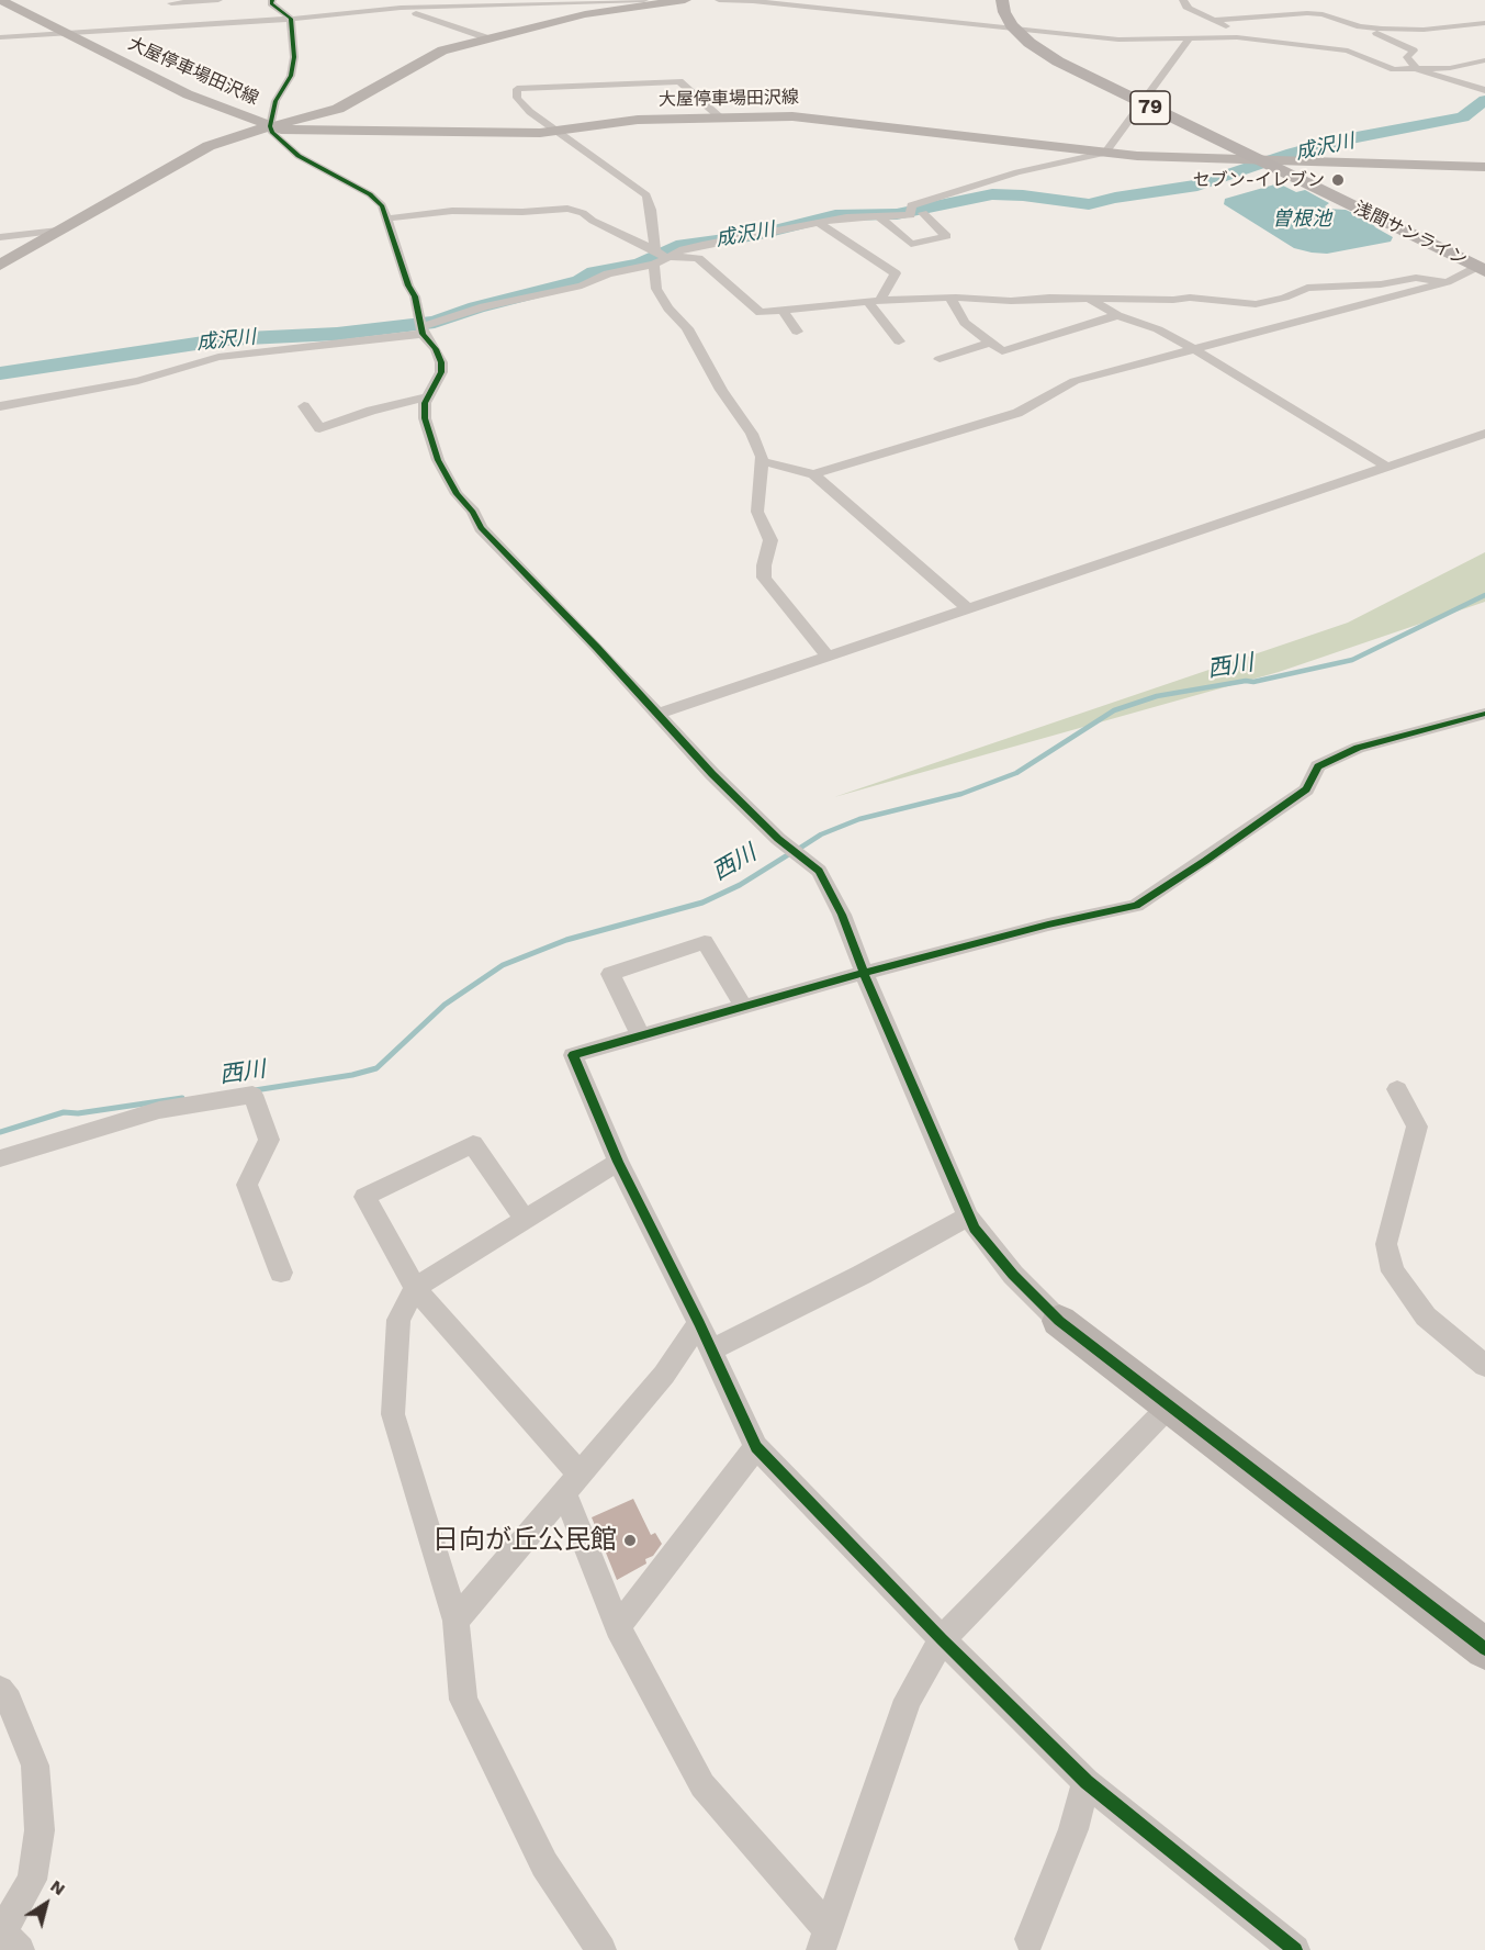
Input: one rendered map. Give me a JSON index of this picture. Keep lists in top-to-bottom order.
{
  "streets": {
    "main road": ["大屋停車場田沢線", "79", "浅間サンライン"]
  },
  "crossings": [
    ["大屋停車場田沢線", "浅間サンライン"]
  ],
  "water": ["成沢川", "曽根池", "西川"],
  "places": ["セブン-イレブン", "日向が丘公民館"],
  "north": "top right"
}
